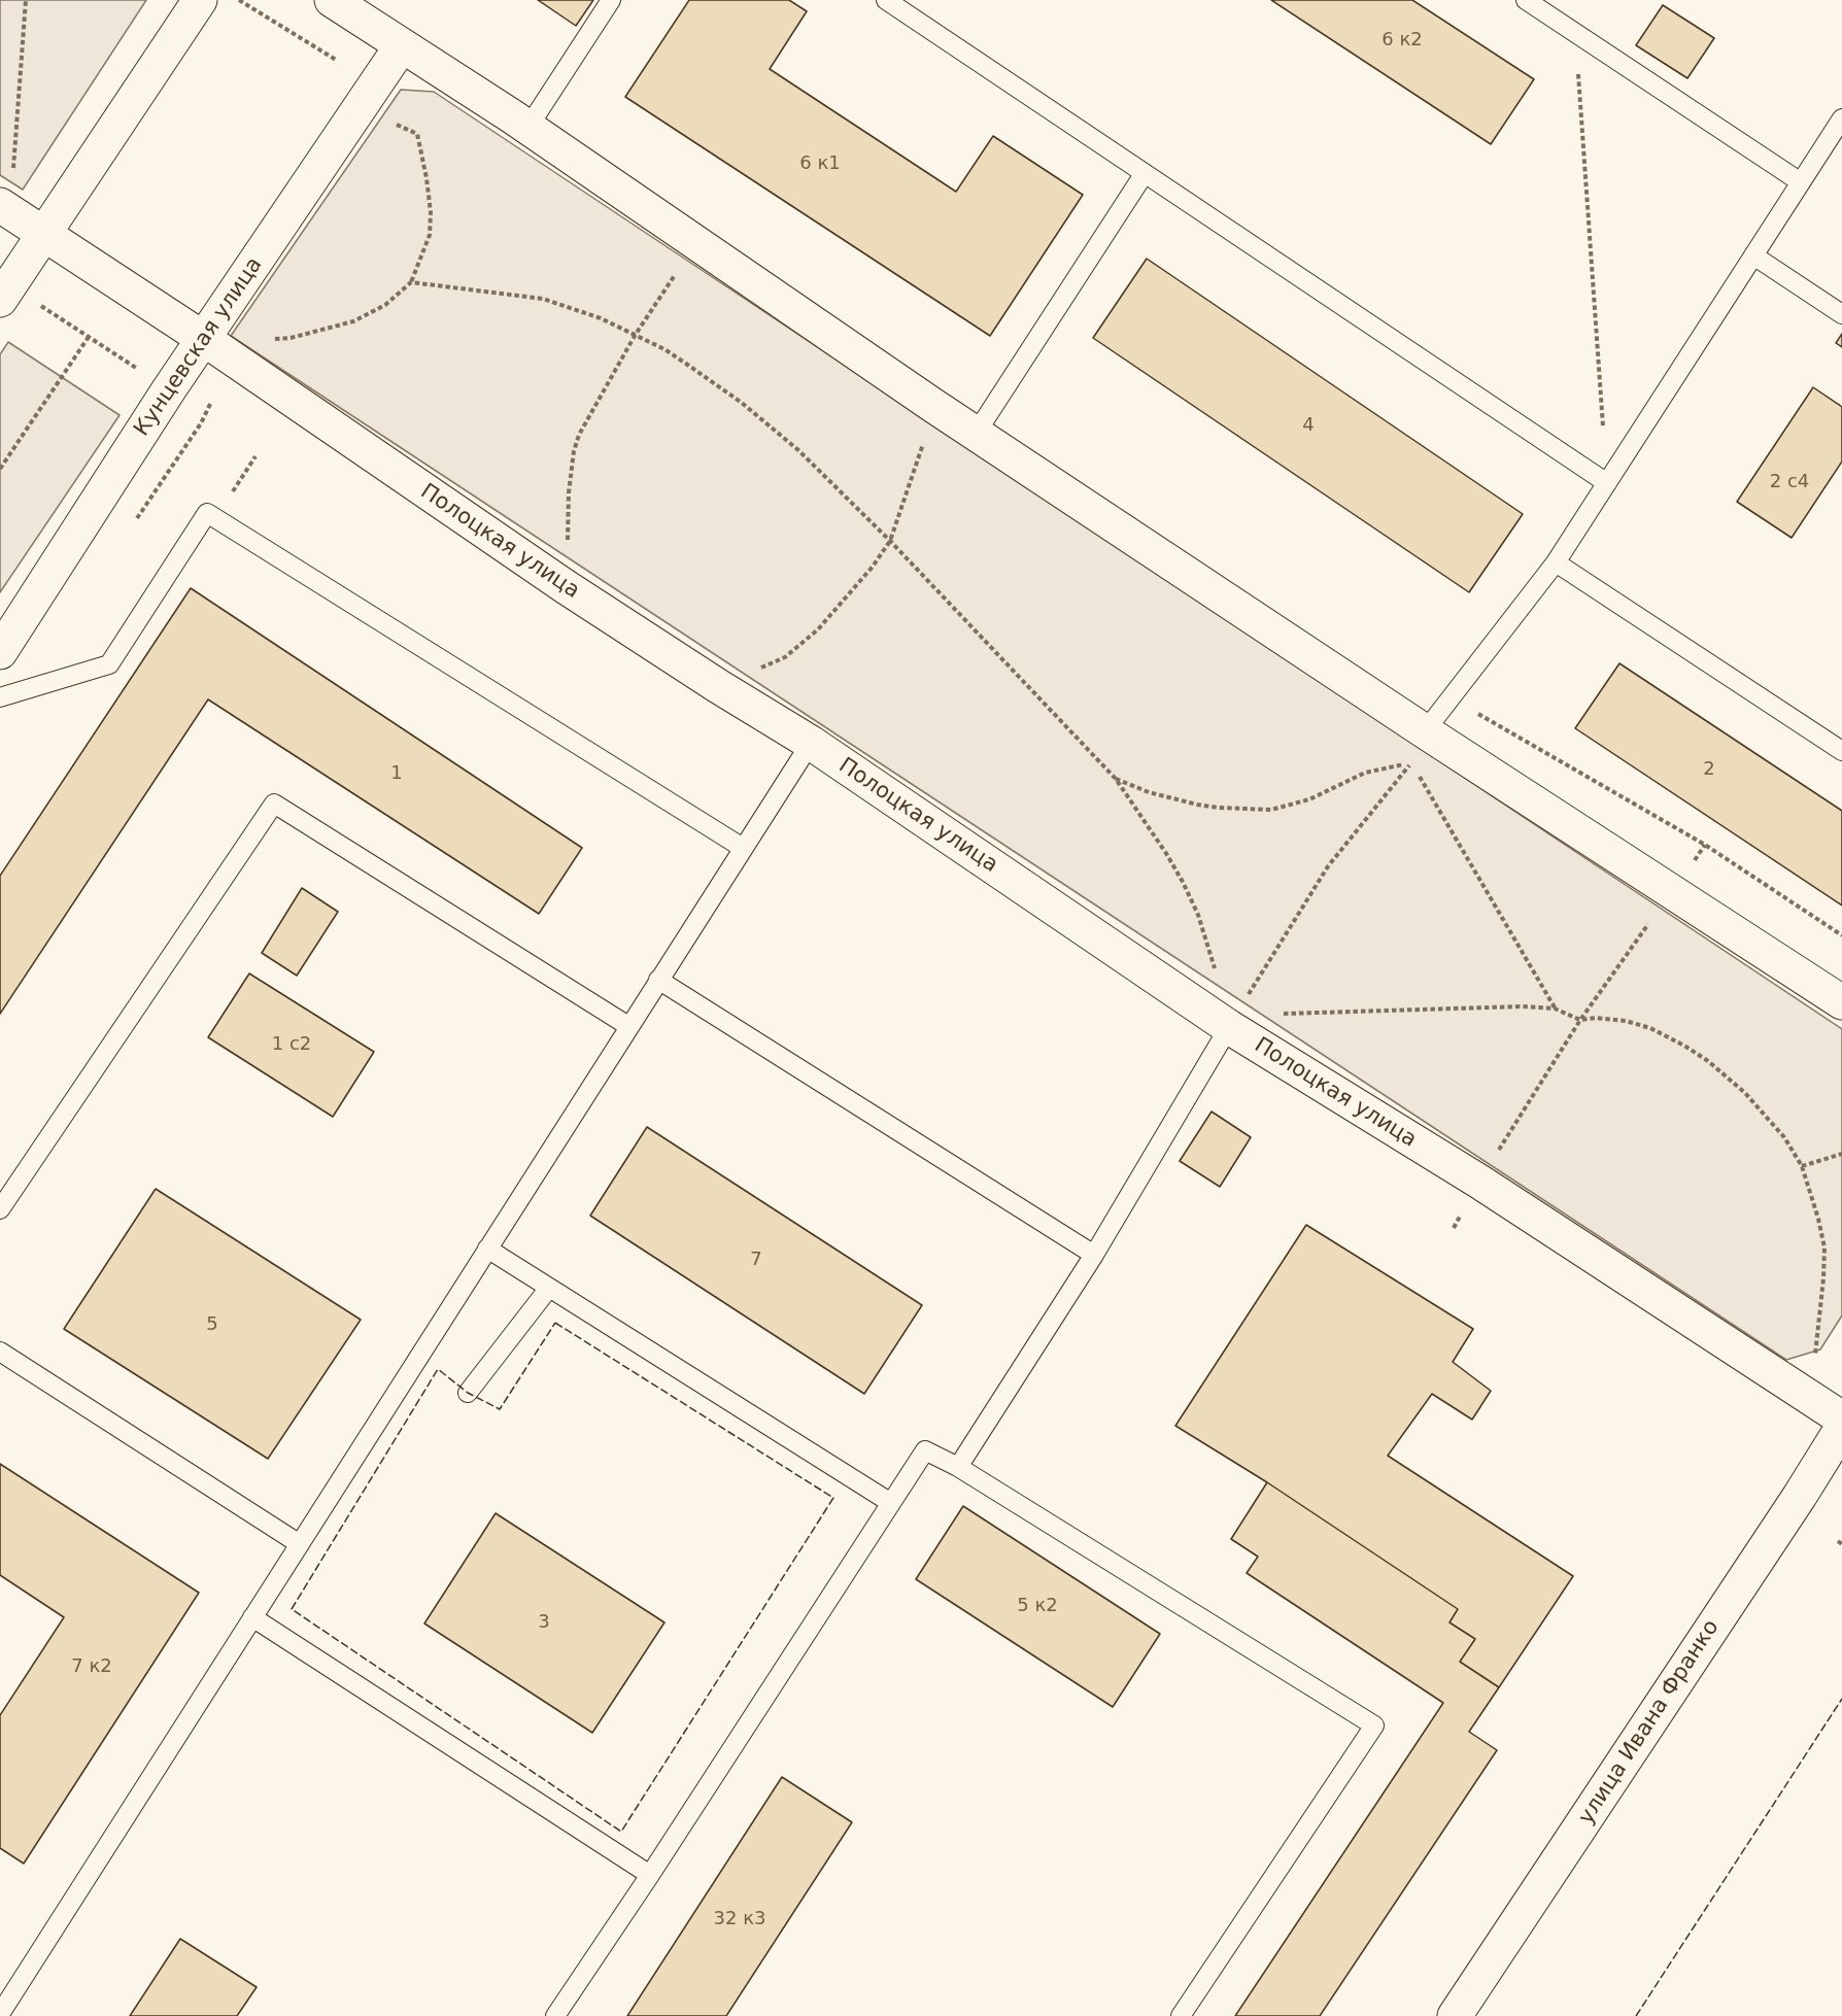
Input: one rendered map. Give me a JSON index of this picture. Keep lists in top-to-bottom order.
{
  "streets": {
    "street": ["Кунцевская улица", "Полоцкая улица", "улица Ивана Франко"]
  },
  "crossings": [
    ["Кунцевская улица", "Полоцкая улица"]
  ],
  "house_numbers": [
    "6 к2",
    "6 к1",
    "4",
    "2 с4",
    "2",
    "1",
    "1 с2",
    "7",
    "5",
    "5 к2",
    "3",
    "7 к2",
    "32 к3"
  ]
}
